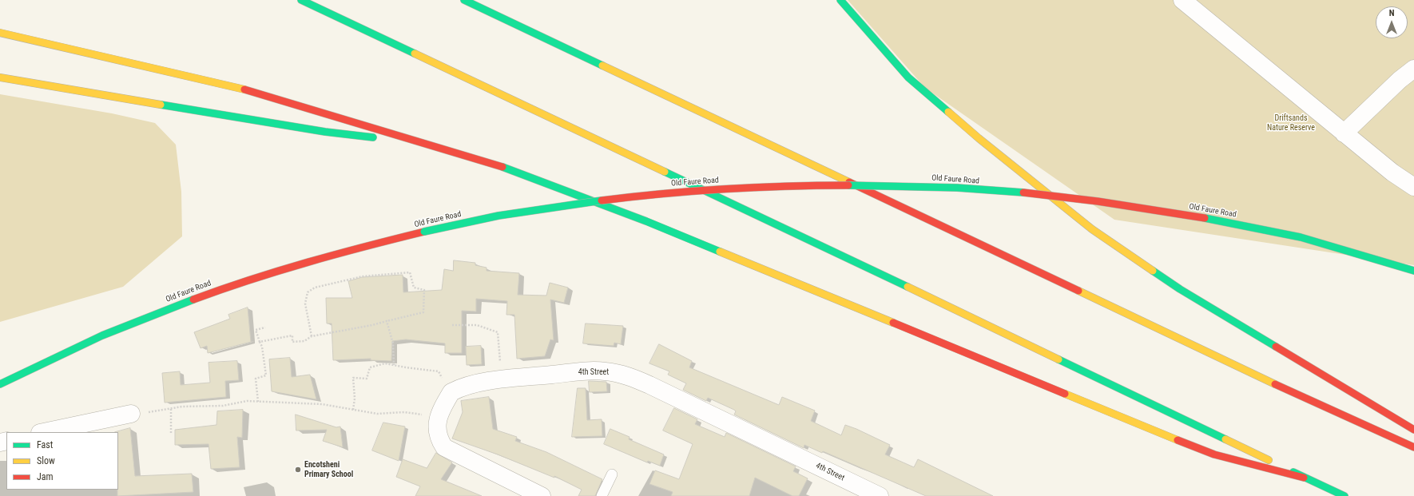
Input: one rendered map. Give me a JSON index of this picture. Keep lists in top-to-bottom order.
{
  "streets": {
    "main road": ["Old Faure Road"],
    "street": ["4th Street"]
  },
  "parks": ["Driftsands Nature Reserve"],
  "places": ["Encotsheni Primary School"],
  "legend": ["Fast", "Slow", "Jam"],
  "north": "top"
}
